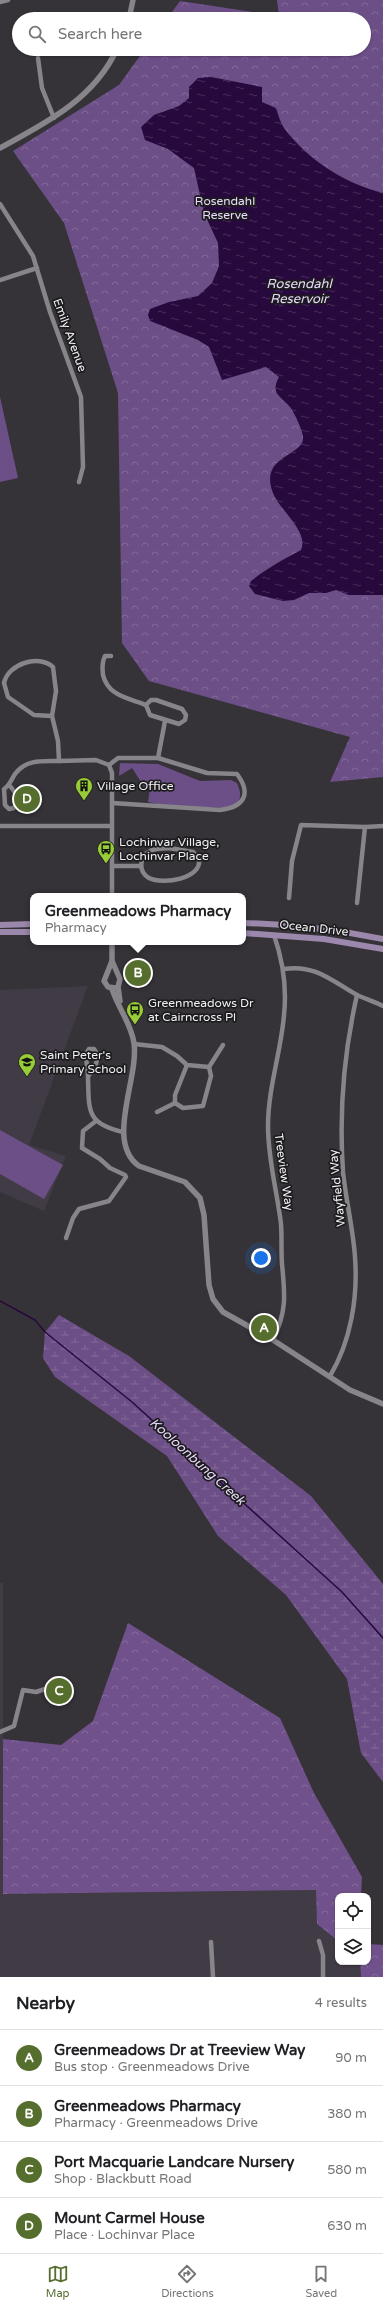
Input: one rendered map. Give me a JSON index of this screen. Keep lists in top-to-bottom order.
{
  "streets": {
    "main road": ["Ocean Drive"],
    "street": ["Emily Avenue", "Treeview Way", "Wayfield Way"]
  },
  "crossings": [
    ["Ocean Drive", "Treeview Way"]
  ],
  "water": ["Rosendahl Reservoir", "Kooloonbung Creek"],
  "parks": ["Rosendahl Reserve"],
  "places": {
    "building": ["Village Office"],
    "bus stop": ["Lochinvar Village, Lochinvar Place", "Greenmeadows Dr at Cairncross Pl"],
    "school or university": ["Saint Peter's Primary School"]
  },
  "page": {
    "search": "Search here",
    "pins": [
      "D",
      "B",
      "A",
      "C"
    ],
    "popup": ["Greenmeadows Pharmacy", "Pharmacy"],
    "heading": ["Nearby", "4 results"],
    "list": [
      {
        "mark": "A",
        "name": "Greenmeadows Dr at Treeview Way",
        "note": "Bus stop · Greenmeadows Drive",
        "value": "90 m"
      },
      {
        "mark": "B",
        "name": "Greenmeadows Pharmacy",
        "note": "Pharmacy · Greenmeadows Drive",
        "value": "380 m"
      },
      {
        "mark": "C",
        "name": "Port Macquarie Landcare Nursery",
        "note": "Shop · Blackbutt Road",
        "value": "580 m"
      },
      {
        "mark": "D",
        "name": "Mount Carmel House",
        "note": "Place · Lochinvar Place",
        "value": "630 m"
      }
    ],
    "nav": ["Map", "Directions", "Saved"]
  }
}
